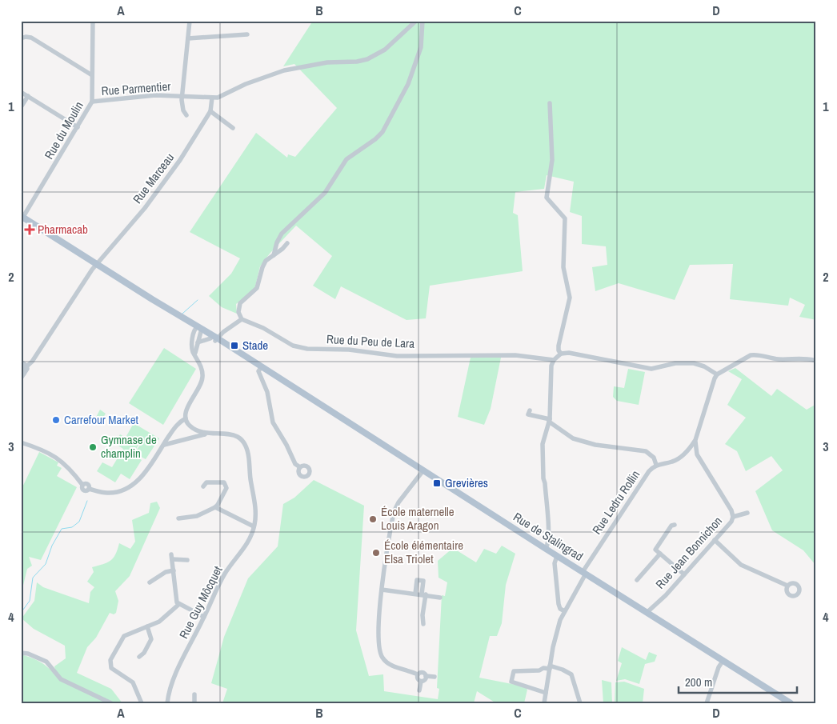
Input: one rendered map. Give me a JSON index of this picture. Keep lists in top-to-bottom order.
{
  "streets": {
    "main road": ["Rue de Stalingrad"],
    "street": [
      "Rue Parmentier",
      "Rue du Moulin",
      "Rue Marceau",
      "Rue du Peu de Lara",
      "Rue Ledru Rollin",
      "Rue Jean Bonnichon",
      "Rue Guy Môcquet"
    ]
  },
  "crossings": [
    ["Rue Parmentier", "Rue du Moulin"],
    ["Rue Parmentier", "Rue Marceau"],
    ["Rue du Moulin", "Rue de Stalingrad"],
    ["Rue Marceau", "Rue de Stalingrad"],
    ["Rue Ledru Rollin", "Rue de Stalingrad"],
    ["Rue Ledru Rollin", "Rue Jean Bonnichon"],
    ["Rue de Stalingrad", "Rue Jean Bonnichon"]
  ],
  "places": {
    "health": ["Pharmacab"],
    "transit": ["Stade", "Grevières"],
    "other": [
      "Carrefour Market",
      "Gymnase de champlin",
      "École maternelle Louis Aragon",
      "École élémentaire Elsa Triolet"
    ]
  },
  "scale_bar": "200 m",
  "grid": {
    "columns": [
      "A",
      "B",
      "C",
      "D"
    ],
    "rows": [
      "1",
      "2",
      "3",
      "4"
    ]
  }
}
